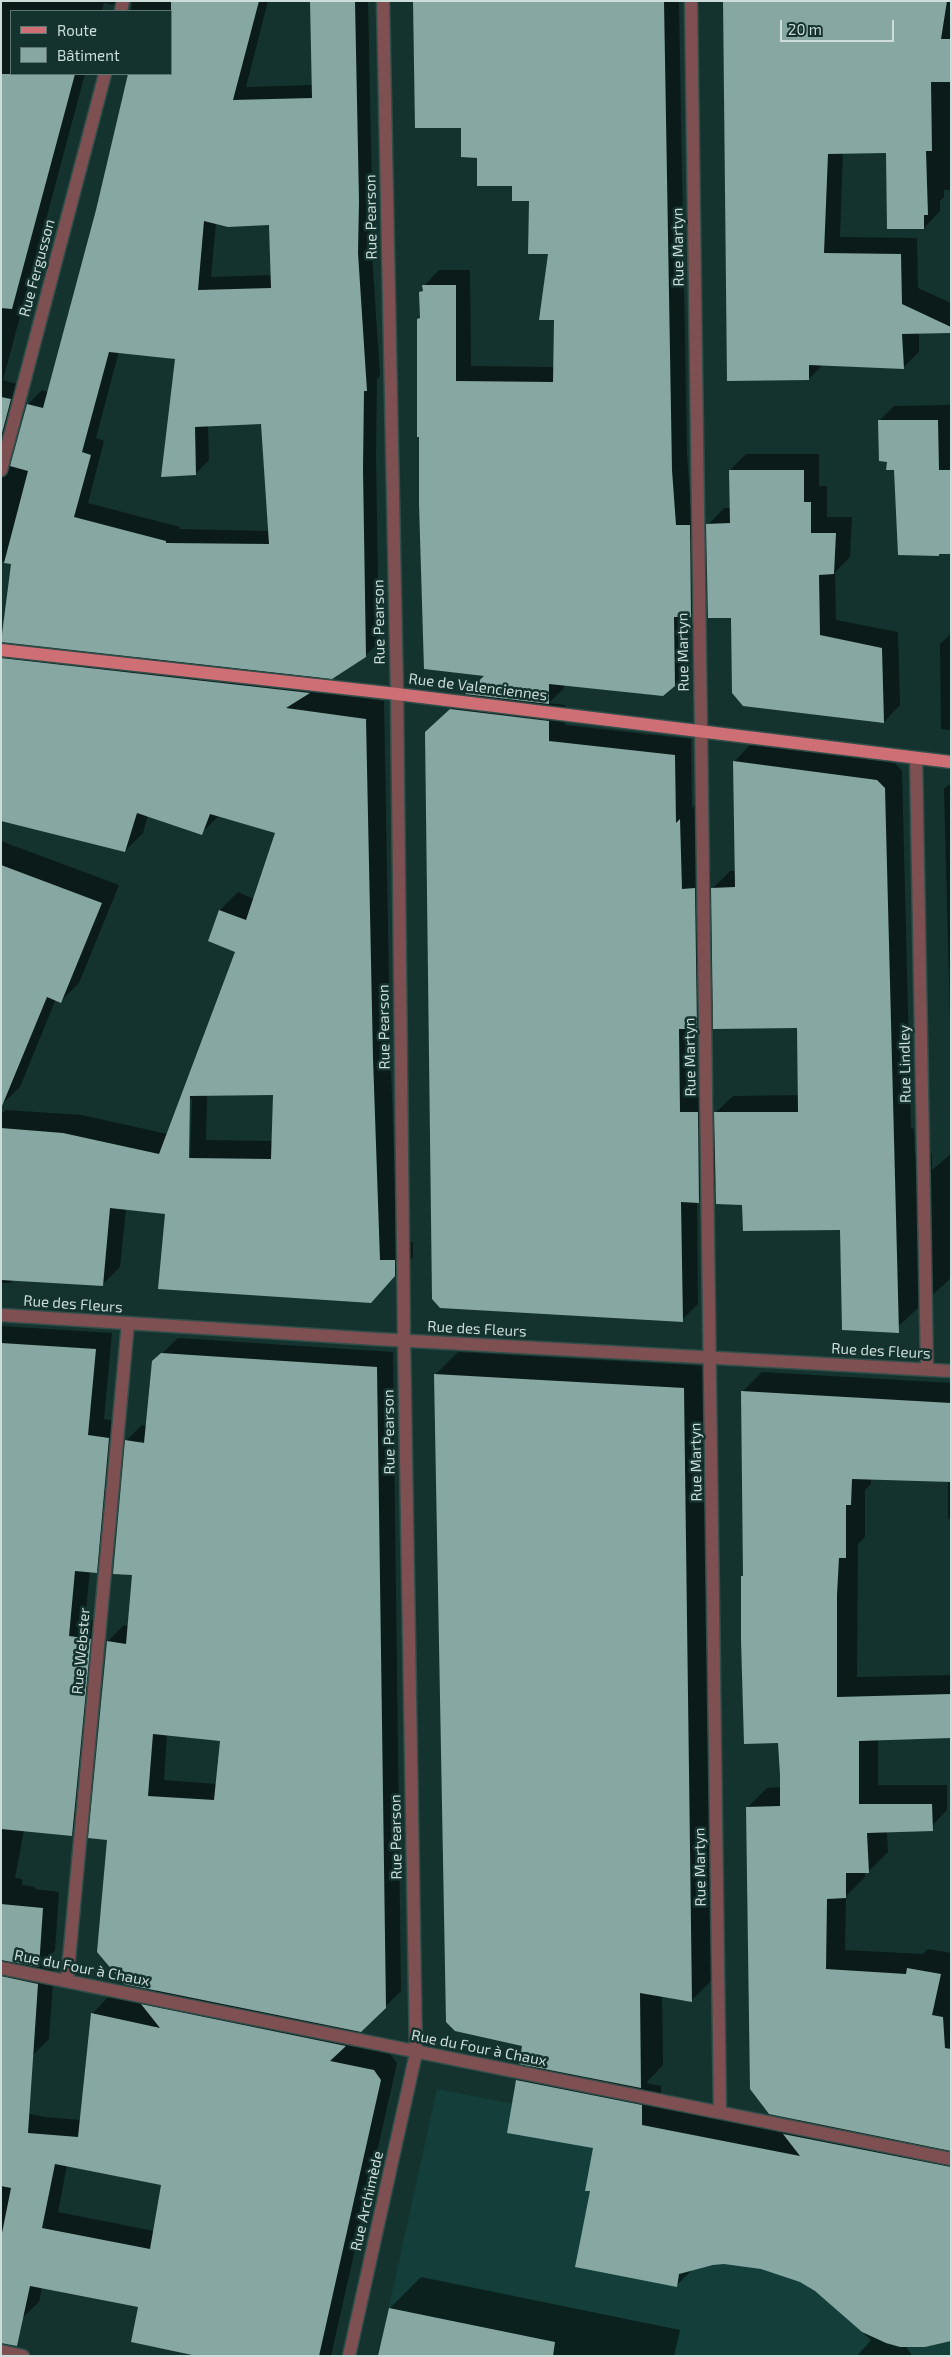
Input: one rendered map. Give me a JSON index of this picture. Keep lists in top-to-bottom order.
{
  "streets": {
    "main road": ["Rue de Valenciennes"],
    "street": [
      "Rue Pearson",
      "Rue Martyn",
      "Rue Fergusson",
      "Rue Lindley",
      "Rue des Fleurs",
      "Rue Webster",
      "Rue du Four à Chaux",
      "Rue Archimède"
    ]
  },
  "crossings": [
    ["Rue Pearson", "Rue de Valenciennes"],
    ["Rue Pearson", "Rue des Fleurs"],
    ["Rue Pearson", "Rue du Four à Chaux"],
    ["Rue Pearson", "Rue Archimède"],
    ["Rue Martyn", "Rue de Valenciennes"],
    ["Rue Martyn", "Rue des Fleurs"],
    ["Rue Martyn", "Rue du Four à Chaux"],
    ["Rue de Valenciennes", "Rue Lindley"],
    ["Rue Lindley", "Rue des Fleurs"],
    ["Rue des Fleurs", "Rue Webster"],
    ["Rue Webster", "Rue du Four à Chaux"],
    ["Rue du Four à Chaux", "Rue Archimède"]
  ],
  "legend": ["Route", "Bâtiment"],
  "scale_bar": "20 m"
}
